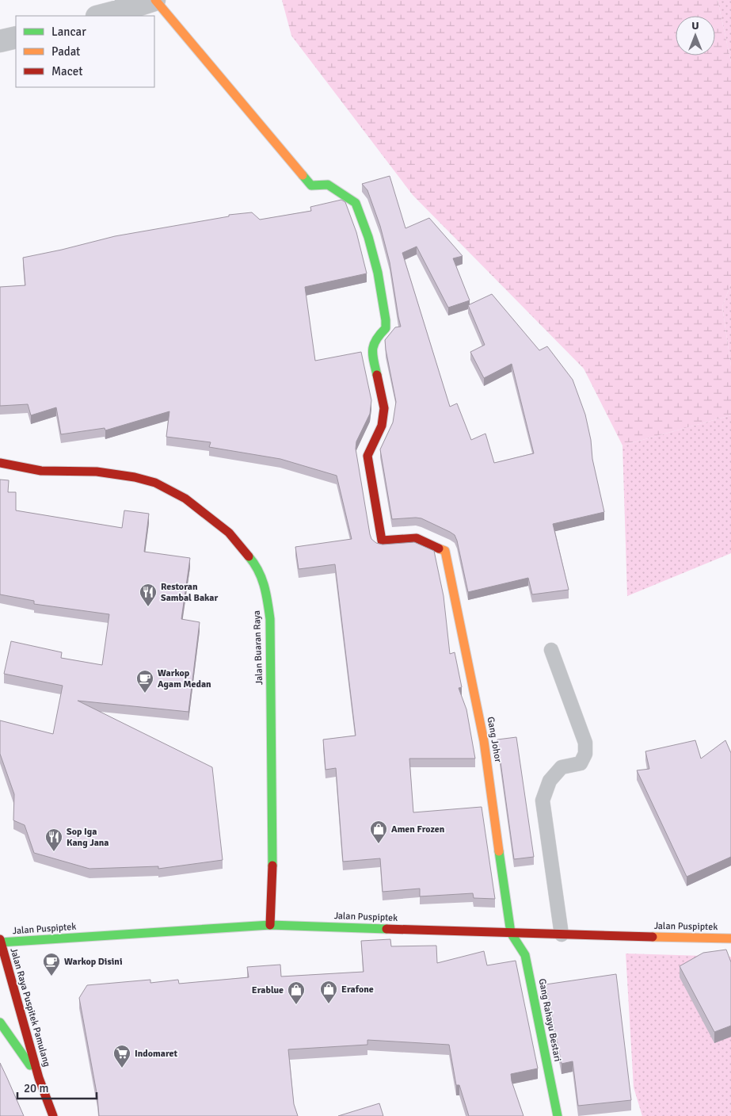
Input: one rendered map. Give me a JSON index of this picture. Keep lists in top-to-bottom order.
{
  "streets": {
    "main road": [
      "Jalan Buaran Raya",
      "Gang Johor",
      "Jalan Puspiptek",
      "Jalan Raya Puspitek Pamulang",
      "Gang Rahayu Bestari"
    ]
  },
  "crossings": [
    ["Jalan Buaran Raya", "Jalan Puspiptek"],
    ["Gang Johor", "Jalan Puspiptek"],
    ["Gang Johor", "Gang Rahayu Bestari"],
    ["Jalan Puspiptek", "Jalan Raya Puspitek Pamulang"],
    ["Jalan Puspiptek", "Gang Rahayu Bestari"]
  ],
  "places": {
    "restaurant": ["Restoran Sambal Bakar", "Sop Iga Kang Jana"],
    "cafe": ["Warkop Agam Medan", "Warkop Disini"],
    "shop": ["Amen Frozen", "Erafone", "Erablue"],
    "supermarket": ["Indomaret"]
  },
  "legend": ["Lancar", "Padat", "Macet"],
  "scale_bar": "20 m",
  "north": "top"
}
